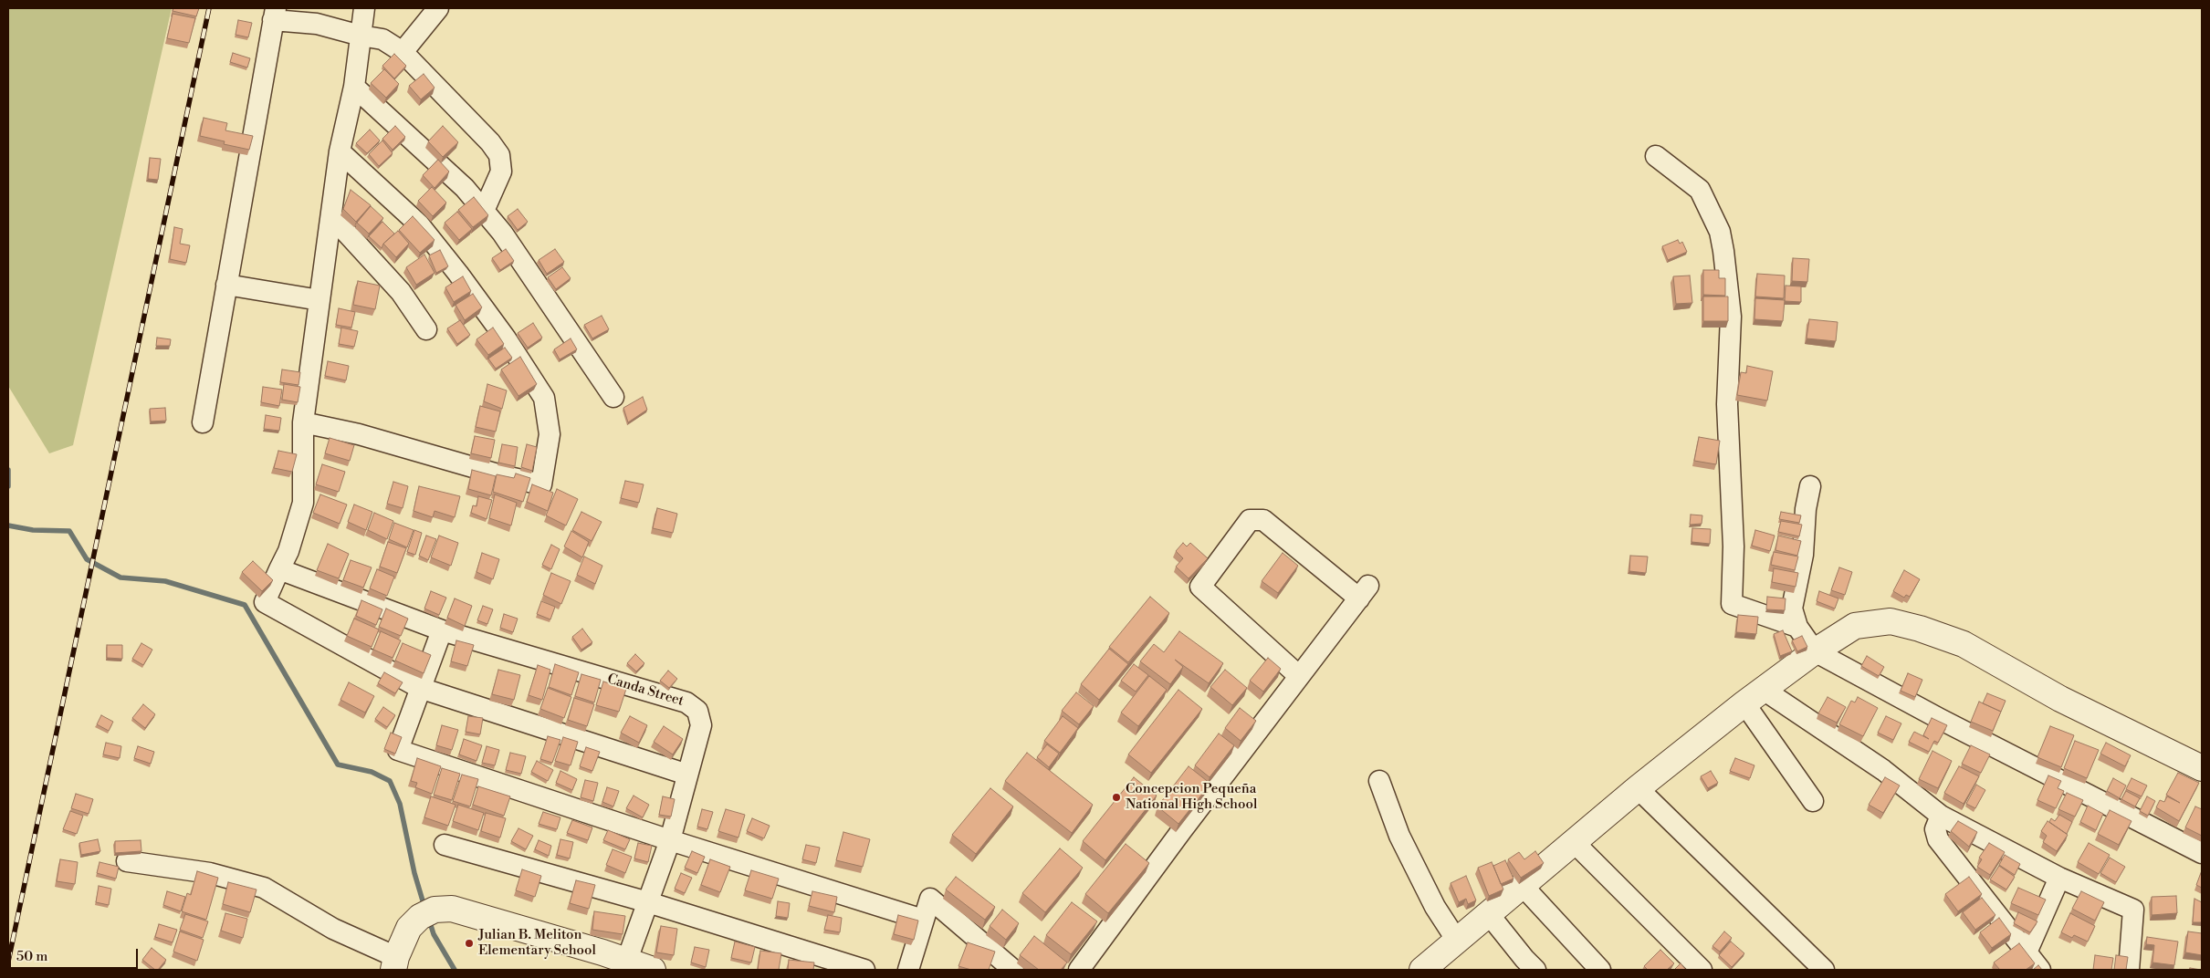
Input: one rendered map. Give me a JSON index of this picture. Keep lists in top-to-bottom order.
{
  "streets": {
    "street": ["Canda Street"]
  },
  "places": ["Concepcion Pequeña National High School", "Julian B. Meliton Elementary School"],
  "scale_bar": "50 m"
}
